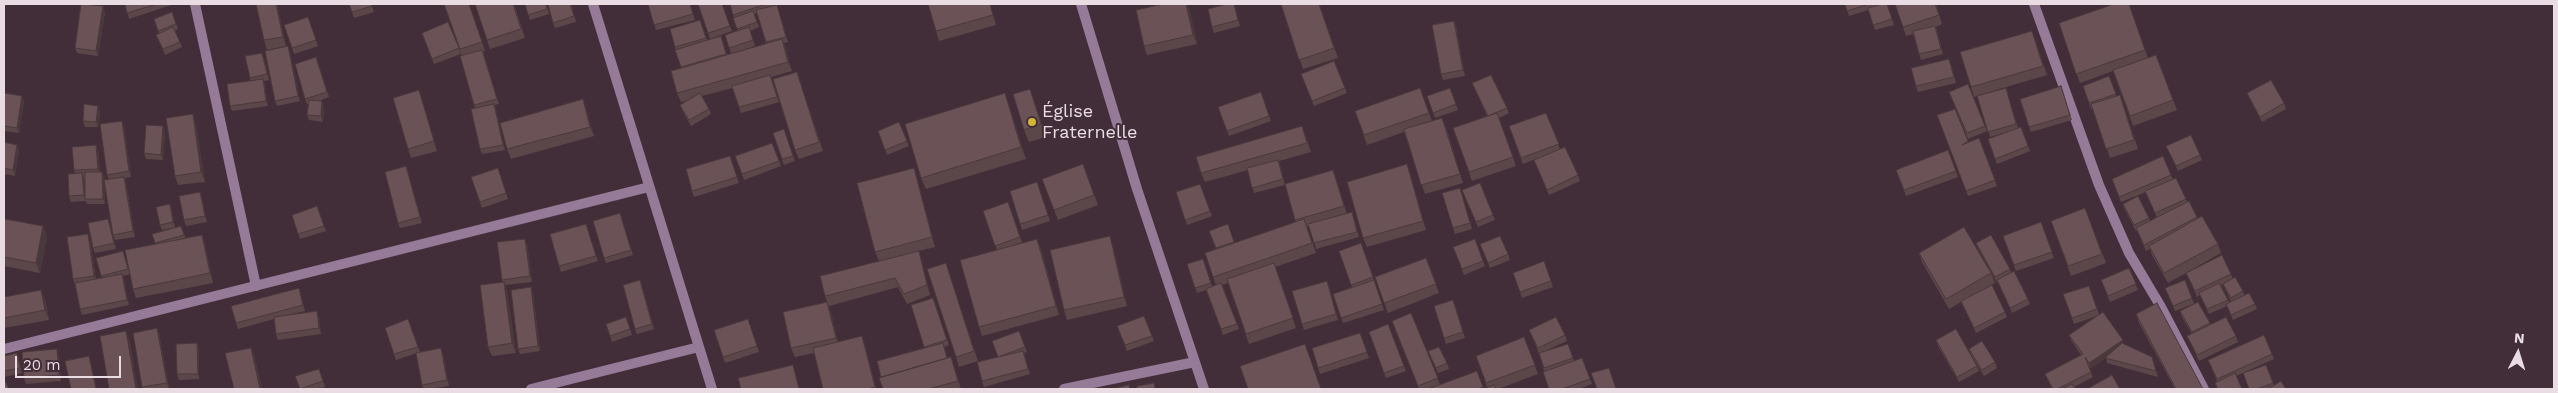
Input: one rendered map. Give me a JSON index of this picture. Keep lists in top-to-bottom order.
{
  "places": ["Église Fraternelle"],
  "scale_bar": "20 m",
  "north": "top"
}
